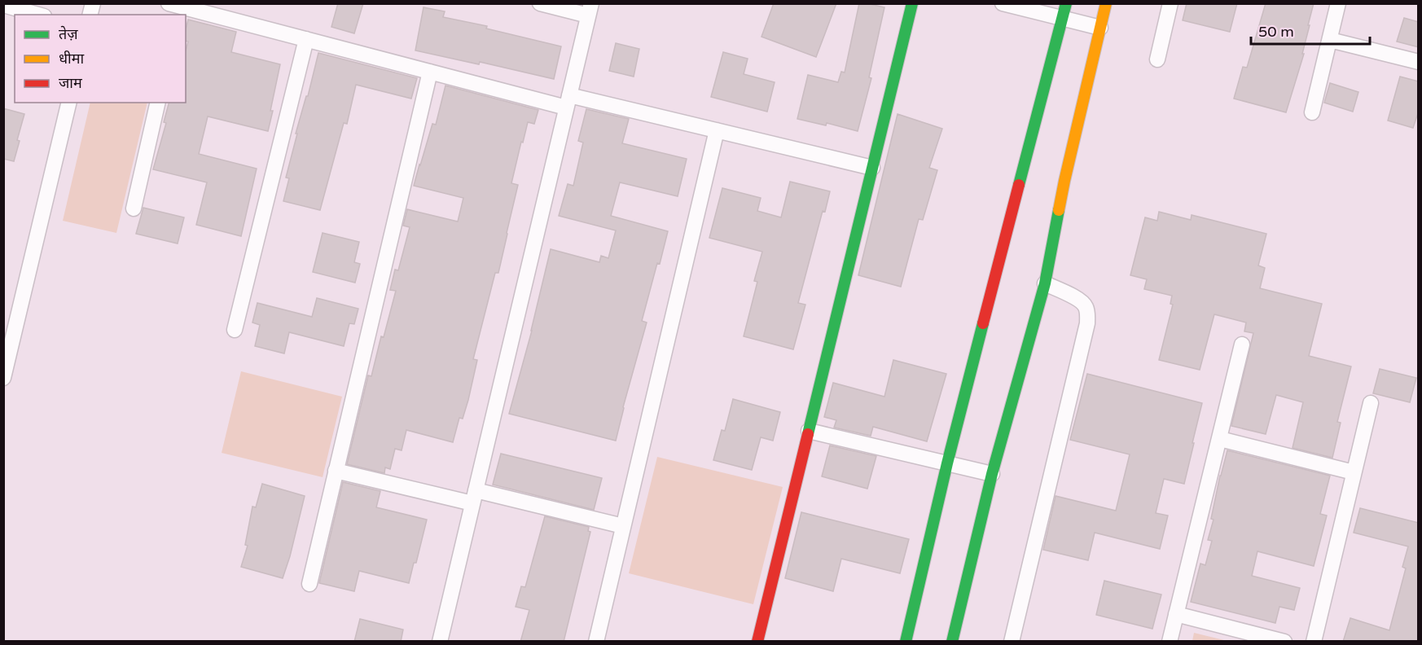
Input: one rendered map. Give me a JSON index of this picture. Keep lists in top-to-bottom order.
{
  "legend": ["तेज़", "धीमा", "जाम"],
  "scale_bar": "50 m"
}
